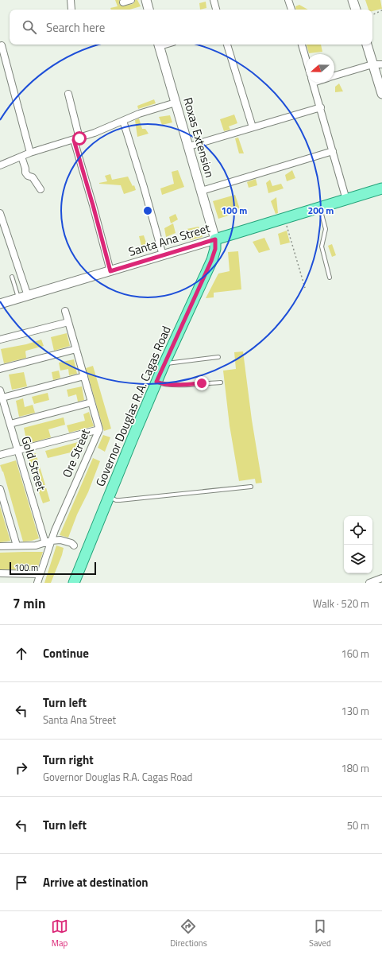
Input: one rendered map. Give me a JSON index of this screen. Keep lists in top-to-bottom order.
{
  "streets": {
    "main road": ["Roxas Extension", "Santa Ana Street", "Governor Douglas R.A. Cagas Road"],
    "street": ["Ore Street", "Gold Street"]
  },
  "crossings": [
    ["Roxas Extension", "Santa Ana Street"],
    ["Roxas Extension", "Governor Douglas R.A. Cagas Road"],
    ["Santa Ana Street", "Governor Douglas R.A. Cagas Road"],
    ["Ore Street", "Gold Street"]
  ],
  "scale_bar": "100 m",
  "north": "left",
  "page": {
    "search": "Search here",
    "scale": "100 m",
    "heading": ["7 min", "Walk · 520 m"],
    "list": [
      ["Continue", "160 m"],
      ["Turn left", "Santa Ana Street", "130 m"],
      ["Turn right", "Governor Douglas R.A. Cagas Road", "180 m"],
      ["Turn left", "50 m"],
      "Arrive at destination"
    ],
    "nav": ["Map", "Directions", "Saved"]
  },
  "rings": ["100 m", "200 m"]
}
